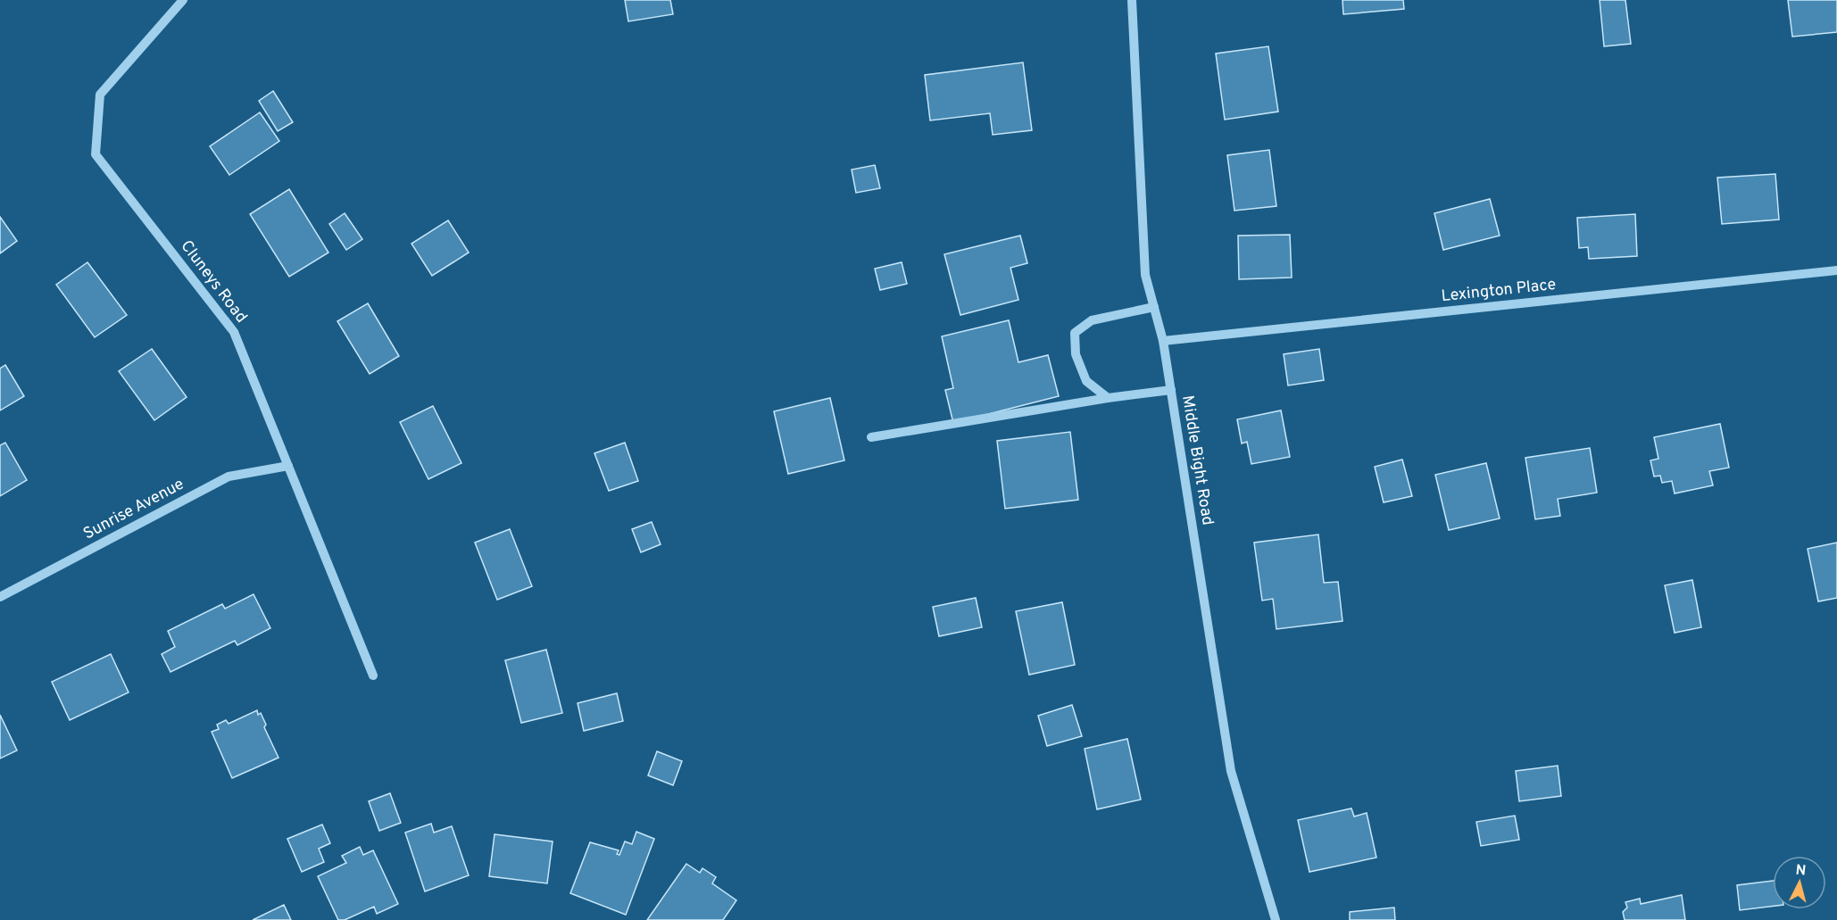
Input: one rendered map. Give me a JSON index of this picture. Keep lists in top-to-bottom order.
{
  "streets": {
    "street": [
      "Cluneys Road",
      "Lexington Place",
      "Middle Bight Road",
      "Sunrise Avenue"
    ]
  },
  "crossings": [
    ["Cluneys Road", "Sunrise Avenue"],
    ["Lexington Place", "Middle Bight Road"]
  ],
  "north": "top"
}
